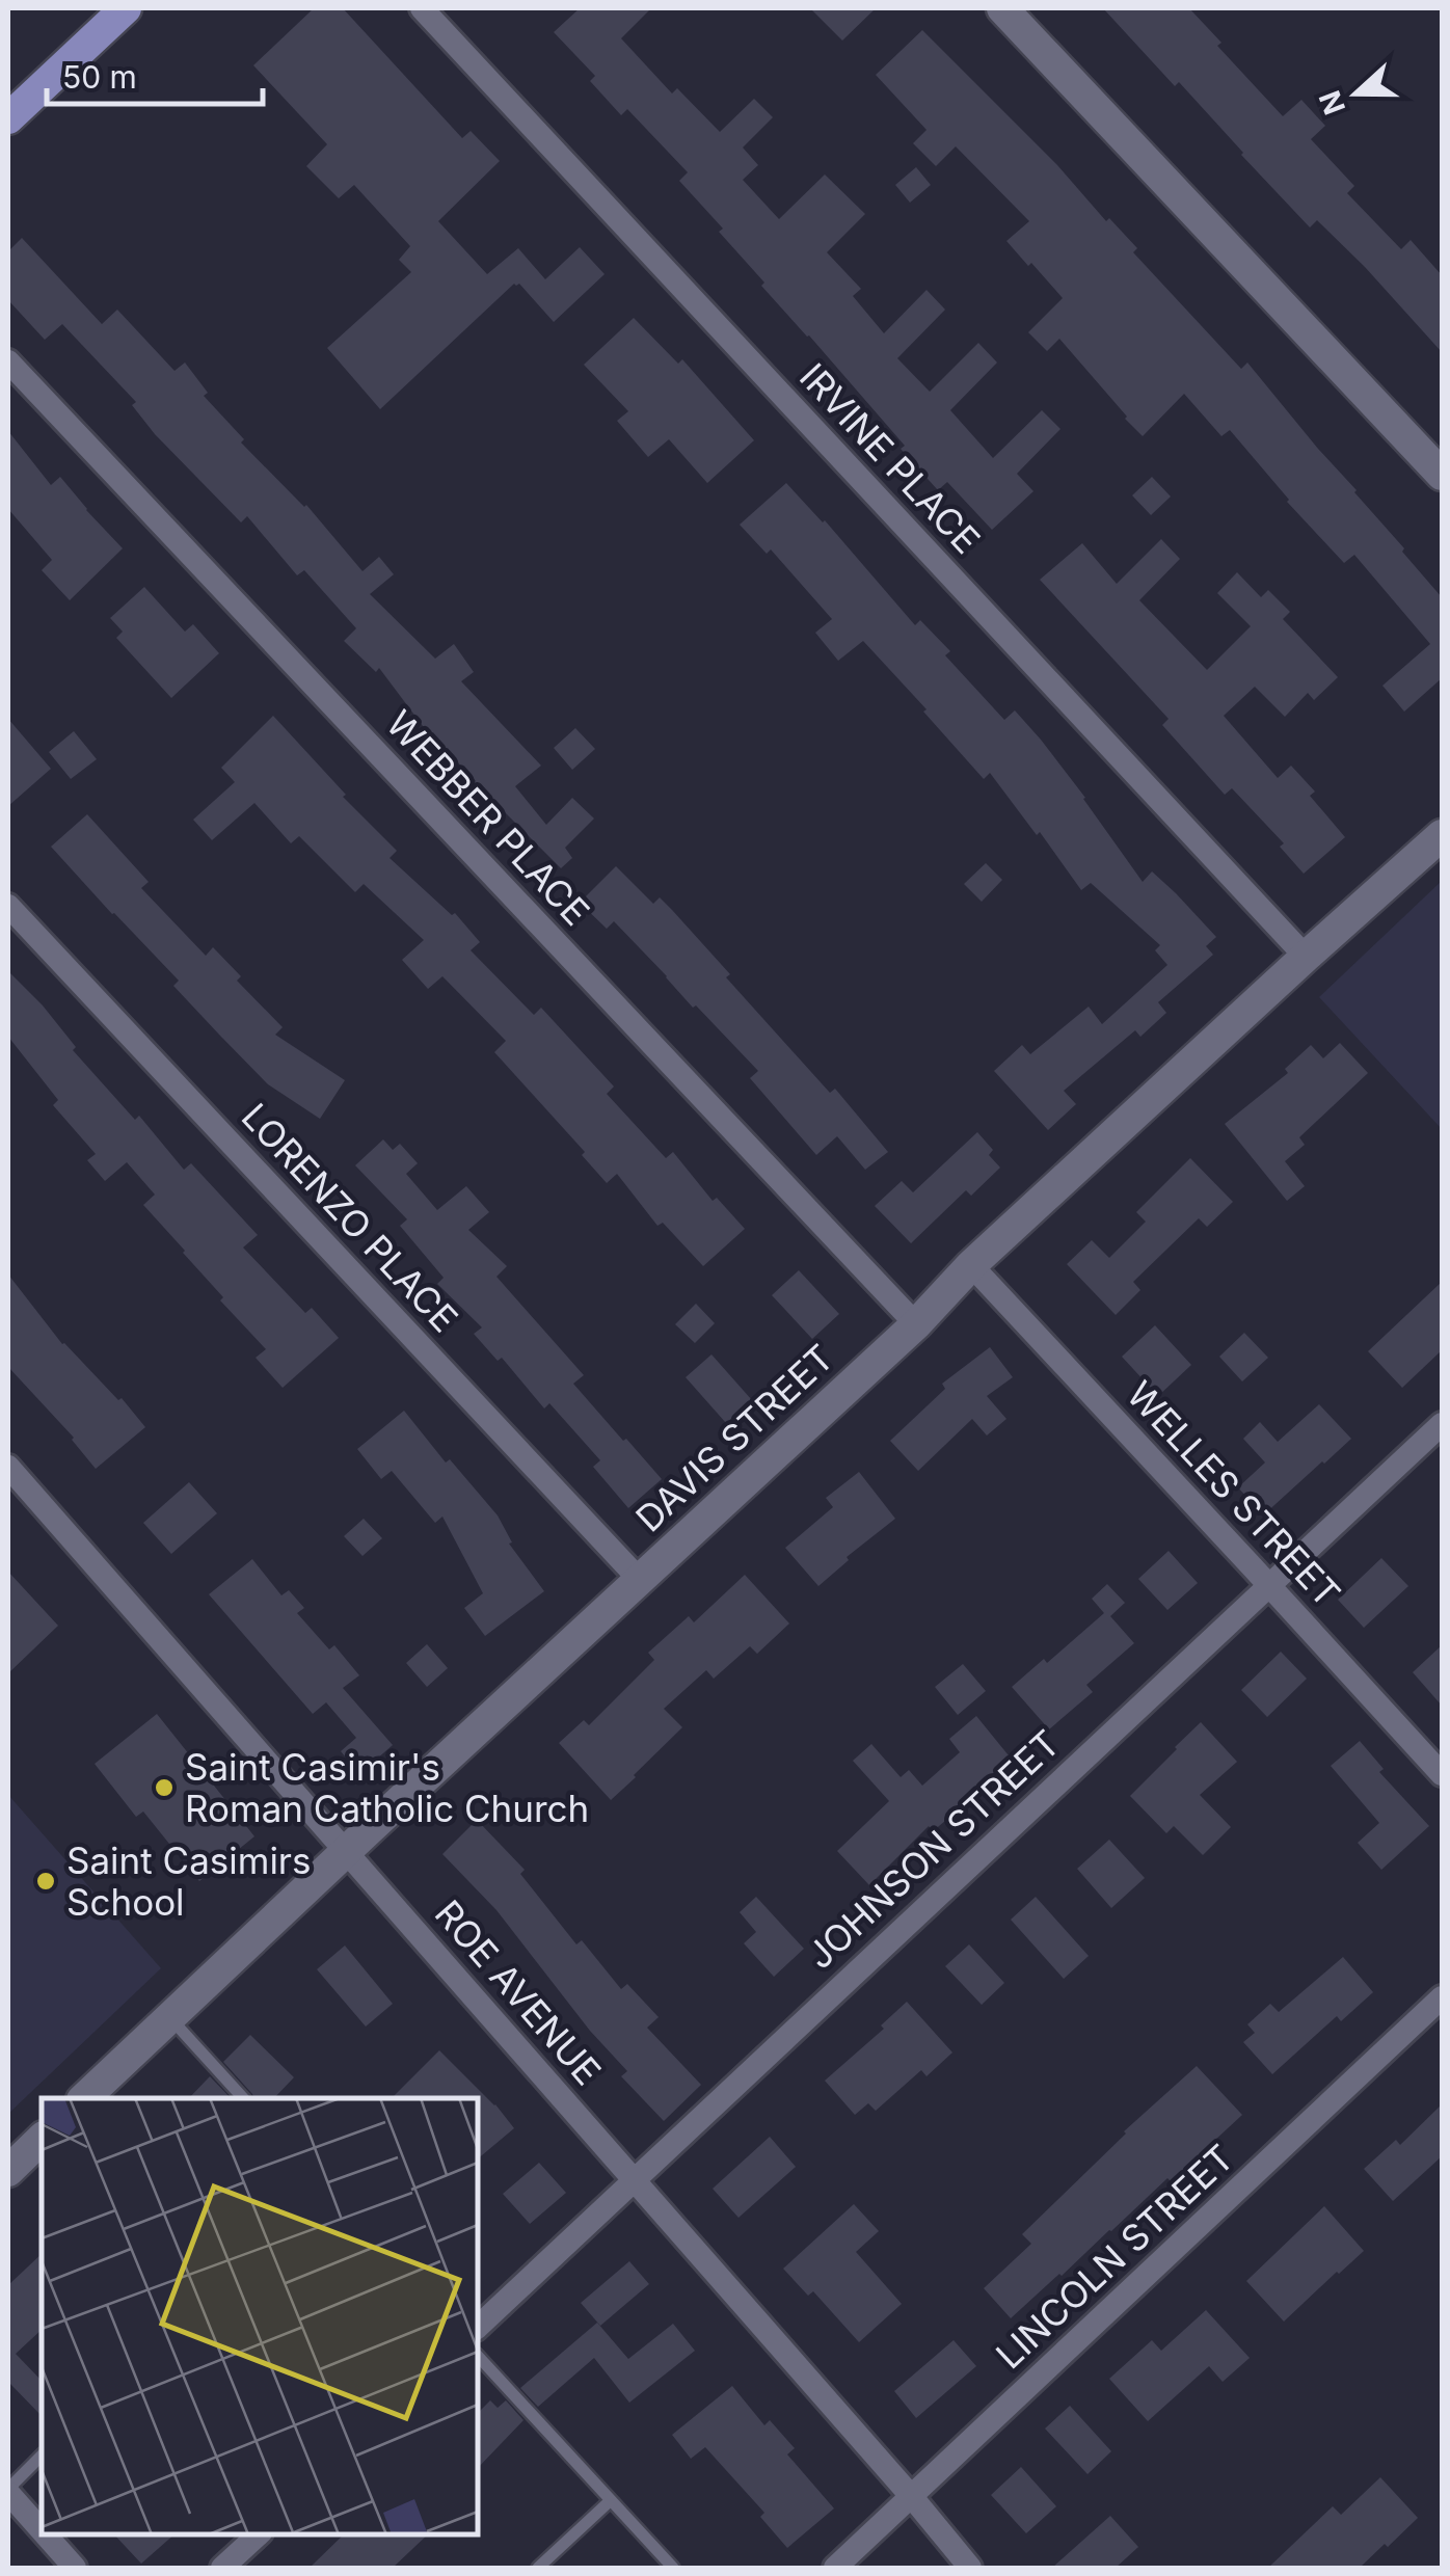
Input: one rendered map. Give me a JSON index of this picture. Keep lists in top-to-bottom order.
{
  "streets": {
    "street": [
      "IRVINE PLACE",
      "WEBBER PLACE",
      "LORENZO PLACE",
      "DAVIS STREET",
      "WELLES STREET",
      "JOHNSON STREET",
      "ROE AVENUE",
      "LINCOLN STREET"
    ]
  },
  "crossings": [
    ["IRVINE PLACE", "DAVIS STREET"],
    ["WEBBER PLACE", "DAVIS STREET"],
    ["LORENZO PLACE", "DAVIS STREET"],
    ["DAVIS STREET", "WELLES STREET"],
    ["DAVIS STREET", "ROE AVENUE"],
    ["WELLES STREET", "JOHNSON STREET"],
    ["JOHNSON STREET", "ROE AVENUE"],
    ["ROE AVENUE", "LINCOLN STREET"]
  ],
  "places": ["Saint Casimir's Roman Catholic Church", "Saint Casimirs School"],
  "scale_bar": "50 m",
  "north": "left"
}
